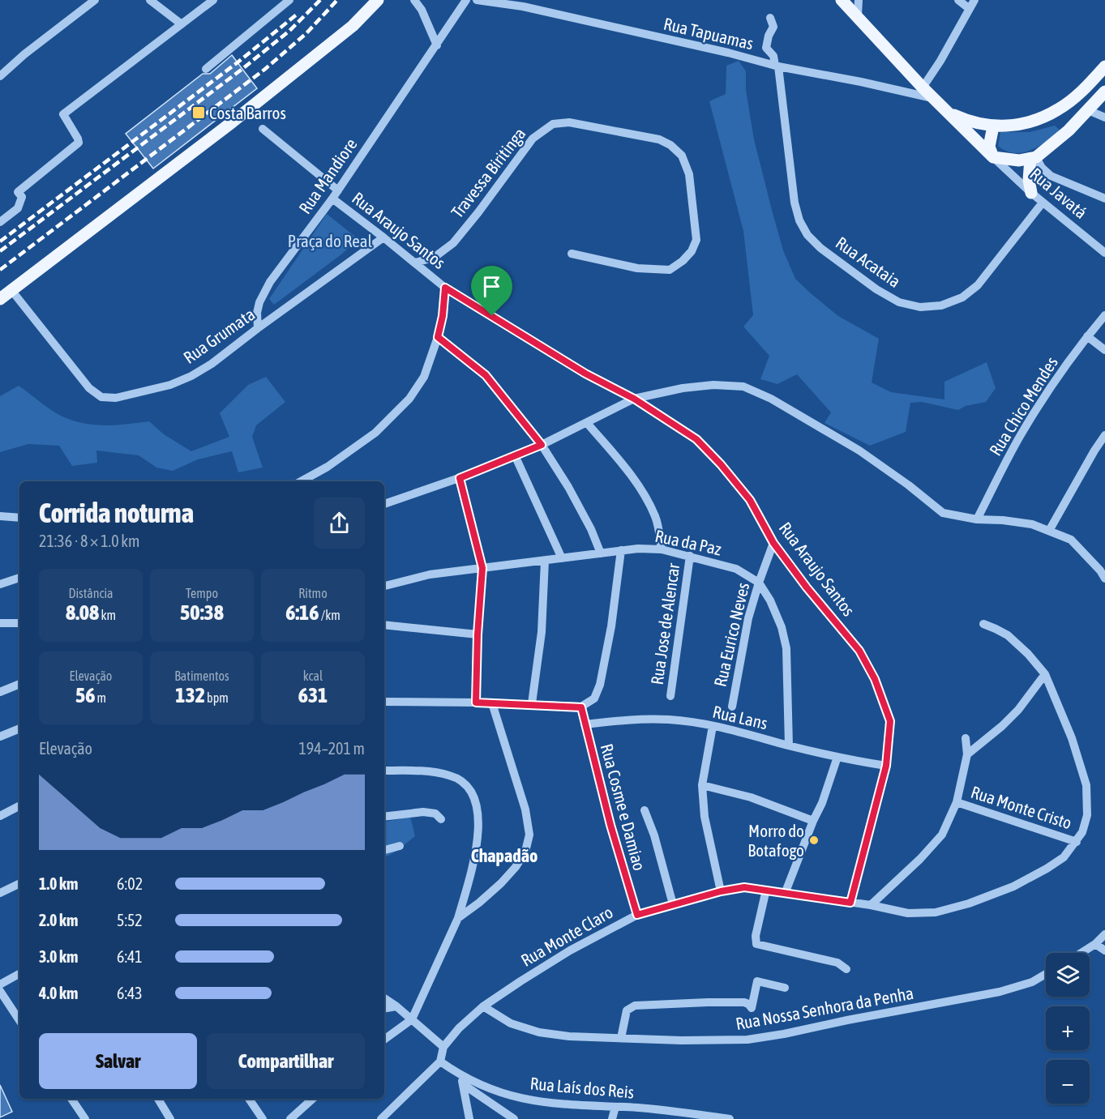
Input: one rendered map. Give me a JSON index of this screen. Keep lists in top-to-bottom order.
{
  "streets": {
    "street": [
      "Rua Tapuamas",
      "Travessa Biritinga",
      "Rua Mandiore",
      "Rua Javatá",
      "Rua Araujo Santos",
      "Rua Acataia",
      "Rua Grumata",
      "Rua Chico Mendes",
      "Rua da Paz",
      "Rua Jose de Alencar",
      "Rua Eurico Neves",
      "Rua Lans",
      "Rua Cosme e Damiao",
      "Rua Monte Cristo",
      "Rua Monte Claro",
      "Rua Nossa Senhora da Penha",
      "Rua Laís dos Reis"
    ]
  },
  "crossings": [
    ["Rua Tapuamas", "Rua Acataia"],
    ["Travessa Biritinga", "Rua Araujo Santos"],
    ["Rua Mandiore", "Rua Araujo Santos"],
    ["Rua Mandiore", "Rua Grumata"],
    ["Rua Javatá", "Rua Acataia"],
    ["Rua Araujo Santos", "Rua Grumata"],
    ["Rua Araujo Santos", "Rua Eurico Neves"],
    ["Rua Araujo Santos", "Rua Lans"],
    ["Rua Araujo Santos", "Rua Monte Claro"],
    ["Rua da Paz", "Rua Jose de Alencar"],
    ["Rua da Paz", "Rua Eurico Neves"],
    ["Rua da Paz", "Rua Lans"],
    ["Rua Lans", "Rua Cosme e Damiao"],
    ["Rua Cosme e Damiao", "Rua Monte Claro"],
    ["Rua Monte Cristo", "Rua Monte Claro"],
    ["Rua Monte Claro", "Rua Nossa Senhora da Penha"]
  ],
  "districts": ["Chapadão"],
  "parks": ["Praça do Real"],
  "places": {
    "transit": ["Costa Barros"],
    "other": ["Morro do Botafogo"]
  },
  "page": {
    "heading": ["Corrida noturna", "21:36 · 8 × 1.0 km"],
    "stats": [
      ["Distância", "8.08 km"],
      ["Tempo", "50:38"],
      ["Ritmo", "6:16 /km"],
      ["Elevação", "56 m"],
      ["Batimentos", "132 bpm"],
      ["kcal", "631"]
    ],
    "chart": ["Elevação", "194–201 m"],
    "list": [
      {
        "name": "1.0 km",
        "note": "6:02"
      },
      {
        "name": "2.0 km",
        "note": "5:52"
      },
      {
        "name": "3.0 km",
        "note": "6:41"
      },
      {
        "name": "4.0 km",
        "note": "6:43"
      }
    ],
    "map_buttons": ["+", "−"],
    "buttons": ["Salvar", "Compartilhar"]
  }
}
